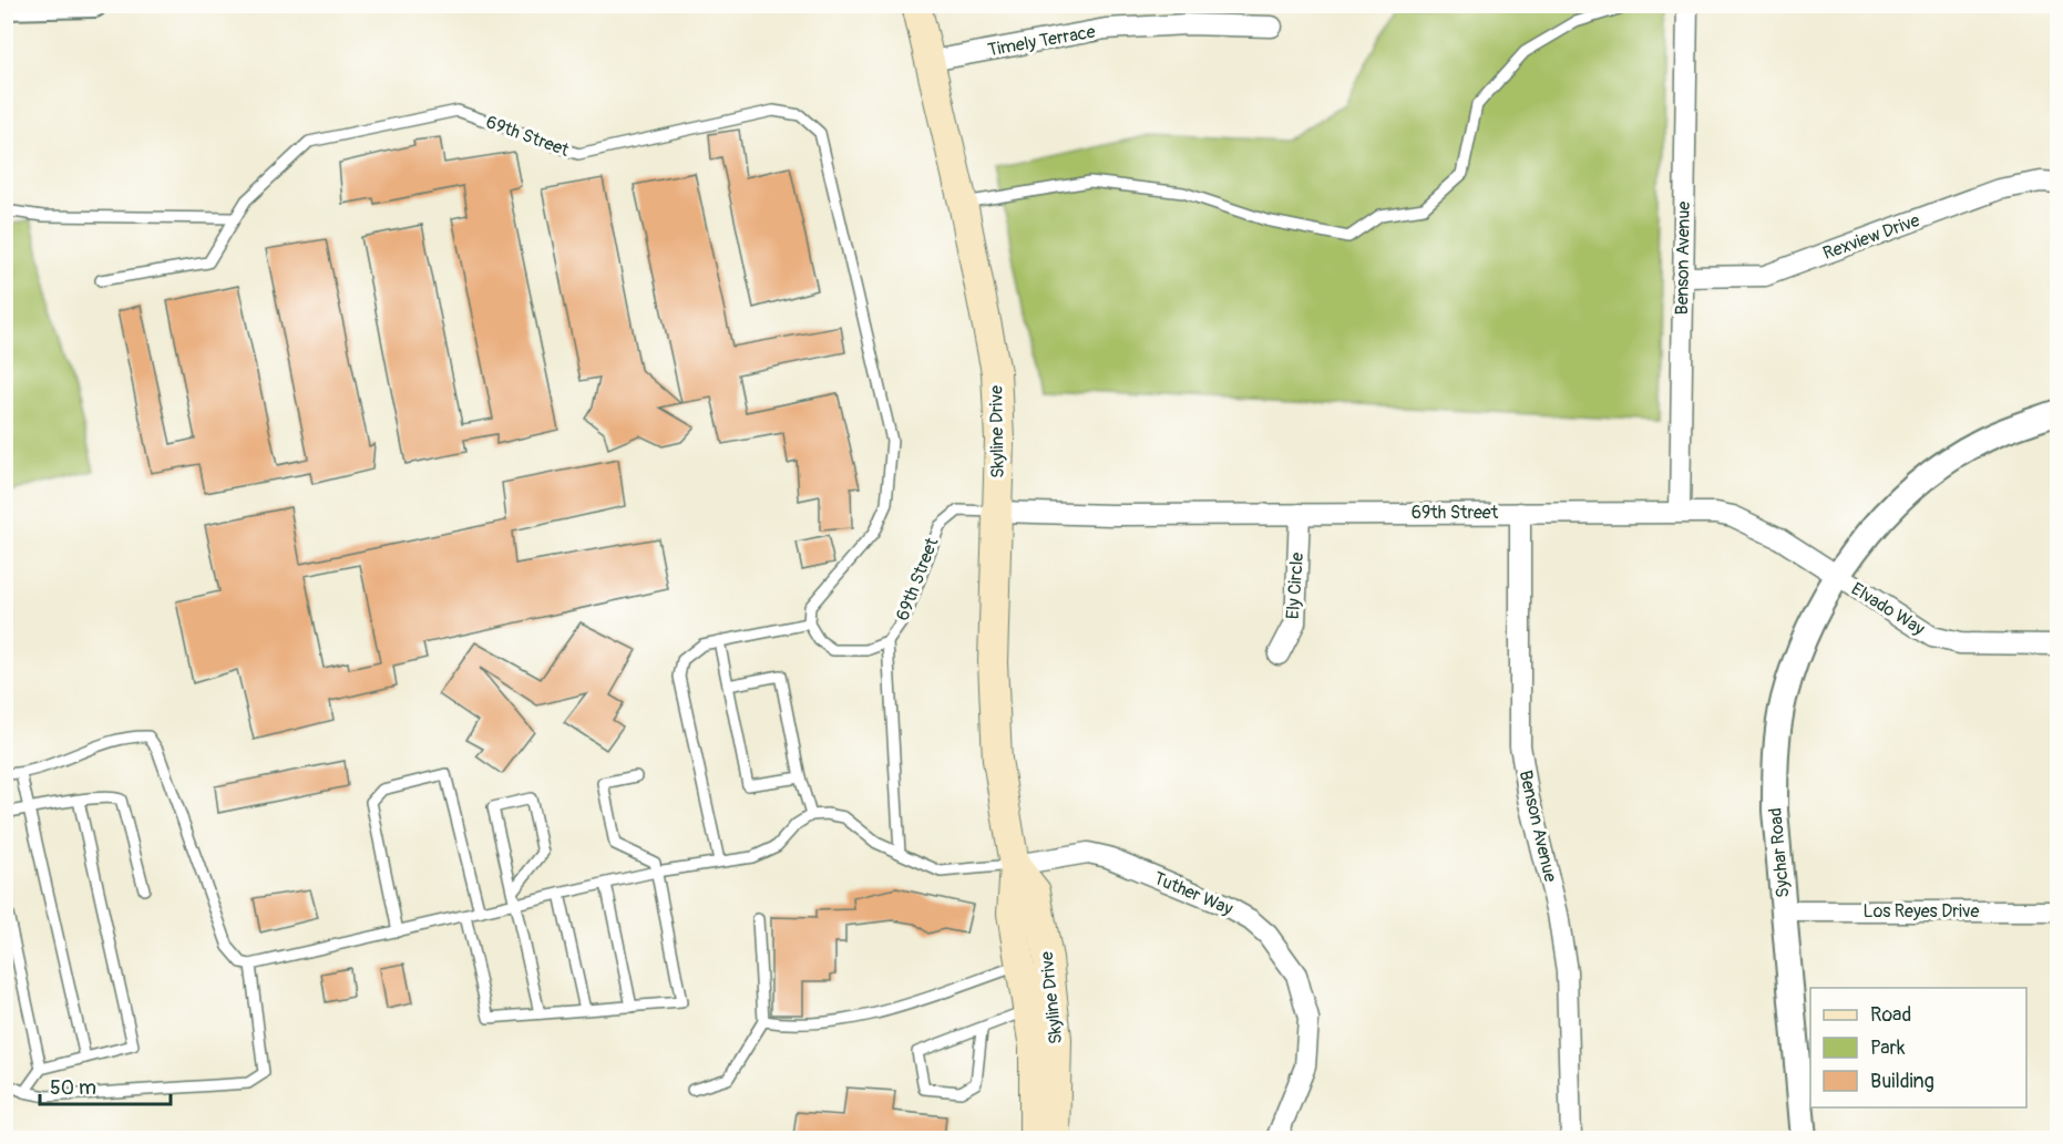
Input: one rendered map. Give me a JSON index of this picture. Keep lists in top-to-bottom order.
{
  "streets": {
    "main road": ["Skyline Drive"],
    "street": [
      "Timely Terrace",
      "69th Street",
      "Rexview Drive",
      "Benson Avenue",
      "Ely Circle",
      "Elvado Way",
      "Sychar Road",
      "Tuther Way",
      "Los Reyes Drive"
    ]
  },
  "crossings": [
    ["Timely Terrace", "Skyline Drive"],
    ["69th Street", "Benson Avenue"],
    ["69th Street", "Skyline Drive"],
    ["69th Street", "Ely Circle"],
    ["69th Street", "Elvado Way"],
    ["69th Street", "Sychar Road"],
    ["Rexview Drive", "Benson Avenue"],
    ["Skyline Drive", "Tuther Way"],
    ["Elvado Way", "Sychar Road"],
    ["Sychar Road", "Los Reyes Drive"]
  ],
  "legend": ["Road", "Park", "Building"],
  "scale_bar": "50 m"
}
